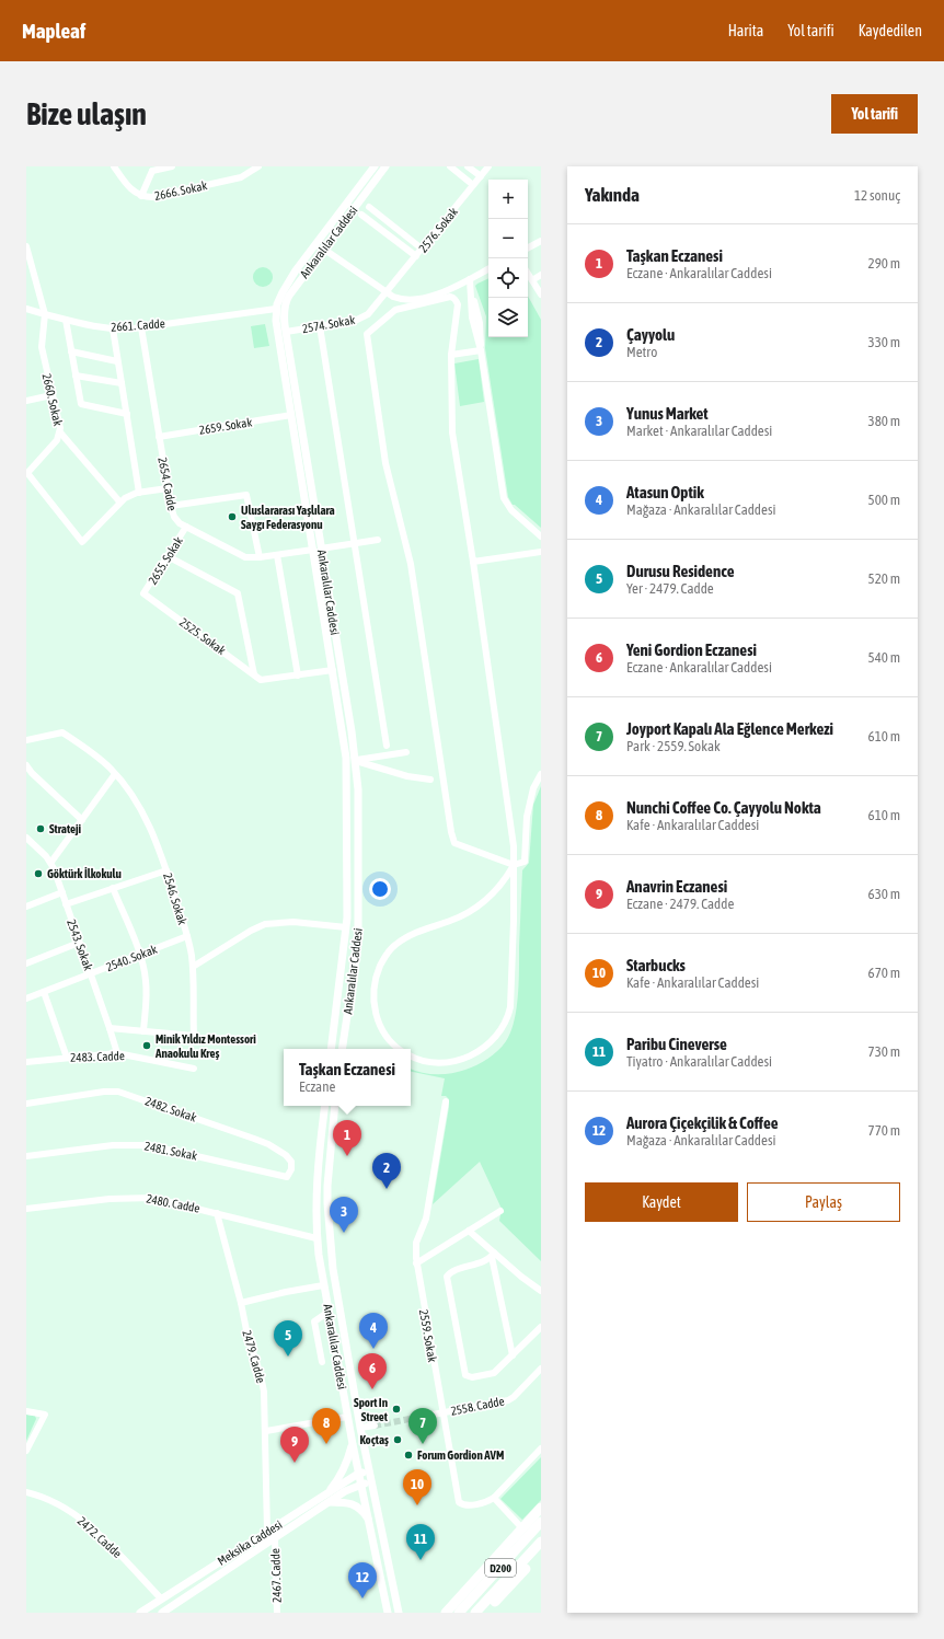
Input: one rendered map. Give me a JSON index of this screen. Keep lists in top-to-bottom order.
{
  "streets": {
    "highway": ["D200"],
    "main road": ["Ankaralılar Caddesi", "Meksika Caddesi"],
    "street": [
      "2666. Sokak",
      "2576. Sokak",
      "2574. Sokak",
      "2661. Cadde",
      "2660. Sokak",
      "2659. Sokak",
      "2654. Cadde",
      "2655. Sokak",
      "2525. Sokak",
      "2546. Sokak",
      "2543. Sokak",
      "2540. Sokak",
      "2483. Cadde",
      "2482. Sokak",
      "2481. Sokak",
      "2480. Cadde",
      "2559. Sokak",
      "2479. Cadde",
      "2558. Cadde",
      "2472. Cadde",
      "2467. Cadde"
    ]
  },
  "crossings": [
    ["2576. Sokak", "2574. Sokak"],
    ["Ankaralılar Caddesi", "2574. Sokak"],
    ["Ankaralılar Caddesi", "2661. Cadde"],
    ["Ankaralılar Caddesi", "2659. Sokak"],
    ["Ankaralılar Caddesi", "2654. Cadde"],
    ["Ankaralılar Caddesi", "2480. Cadde"],
    ["Ankaralılar Caddesi", "Meksika Caddesi"],
    ["2661. Cadde", "2660. Sokak"],
    ["2661. Cadde", "2654. Cadde"],
    ["2659. Sokak", "2654. Cadde"],
    ["2654. Cadde", "2655. Sokak"],
    ["2655. Sokak", "2525. Sokak"],
    ["2546. Sokak", "2540. Sokak"],
    ["2543. Sokak", "2540. Sokak"],
    ["2543. Sokak", "2483. Cadde"],
    ["2482. Sokak", "2481. Sokak"],
    ["2480. Cadde", "2479. Cadde"],
    ["2559. Sokak", "2558. Cadde"],
    ["2479. Cadde", "Meksika Caddesi"],
    ["2472. Cadde", "Meksika Caddesi"],
    ["Meksika Caddesi", "2467. Cadde"]
  ],
  "places": [
    "Uluslararası Yaşlılara Saygı Federasyonu",
    "Strateji",
    "Göktürk İlkokulu",
    "Minik Yıldız Montessori Anaokulu Kreş",
    "Sport In Street",
    "Koçtaş",
    "Forum Gordion AVM"
  ],
  "page": {
    "header": "Mapleaf",
    "nav": ["Harita", "Yol tarifi", "Kaydedilen"],
    "buttons": [
      "Yol tarifi",
      ["Kaydet", "Paylaş"]
    ],
    "title": "Bize ulaşın",
    "heading": ["Yakında", "12 sonuç"],
    "map_buttons": ["+", "−"],
    "list": [
      {
        "mark": "1",
        "name": "Taşkan Eczanesi",
        "note": "Eczane · Ankaralılar Caddesi",
        "value": "290 m"
      },
      {
        "mark": "2",
        "name": "Çayyolu",
        "note": "Metro",
        "value": "330 m"
      },
      {
        "mark": "3",
        "name": "Yunus Market",
        "note": "Market · Ankaralılar Caddesi",
        "value": "380 m"
      },
      {
        "mark": "4",
        "name": "Atasun Optik",
        "note": "Mağaza · Ankaralılar Caddesi",
        "value": "500 m"
      },
      {
        "mark": "5",
        "name": "Durusu Residence",
        "note": "Yer · 2479. Cadde",
        "value": "520 m"
      },
      {
        "mark": "6",
        "name": "Yeni Gordion Eczanesi",
        "note": "Eczane · Ankaralılar Caddesi",
        "value": "540 m"
      },
      {
        "mark": "7",
        "name": "Joyport Kapalı Ala Eğlence Merkezi",
        "note": "Park · 2559. Sokak",
        "value": "610 m"
      },
      {
        "mark": "8",
        "name": "Nunchi Coffee Co. Çayyolu Nokta",
        "note": "Kafe · Ankaralılar Caddesi",
        "value": "610 m"
      },
      {
        "mark": "9",
        "name": "Anavrin Eczanesi",
        "note": "Eczane · 2479. Cadde",
        "value": "630 m"
      },
      {
        "mark": "10",
        "name": "Starbucks",
        "note": "Kafe · Ankaralılar Caddesi",
        "value": "670 m"
      },
      {
        "mark": "11",
        "name": "Paribu Cineverse",
        "note": "Tiyatro · Ankaralılar Caddesi",
        "value": "730 m"
      },
      {
        "mark": "12",
        "name": "Aurora Çiçekçilik & Coffee",
        "note": "Mağaza · Ankaralılar Caddesi",
        "value": "770 m"
      }
    ],
    "popup": ["Taşkan Eczanesi", "Eczane"],
    "pins": [
      "1",
      "2",
      "3",
      "4",
      "5",
      "6",
      "7",
      "8",
      "9",
      "10",
      "11",
      "12"
    ]
  }
}
